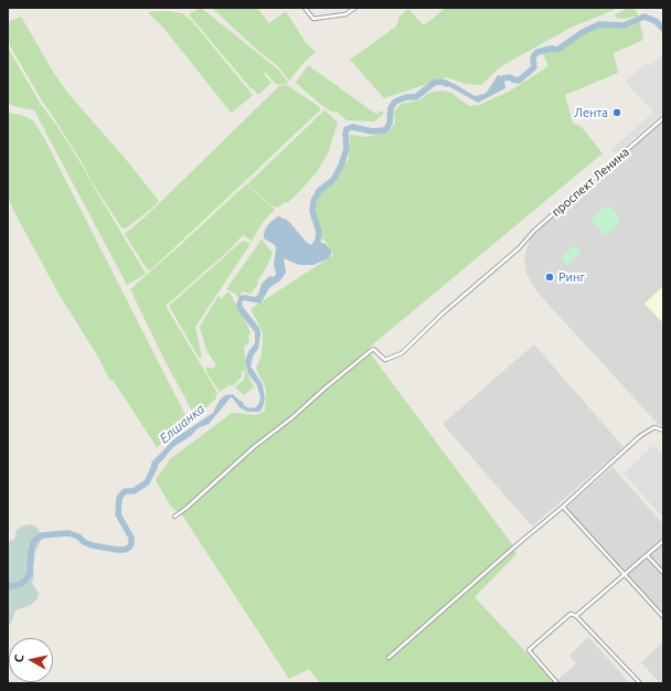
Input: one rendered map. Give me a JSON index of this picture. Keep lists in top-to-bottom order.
{
  "streets": {
    "street": ["проспект Ленина"]
  },
  "water": ["Елшанка"],
  "places": ["Лента", "Ринг"],
  "north": "left"
}
